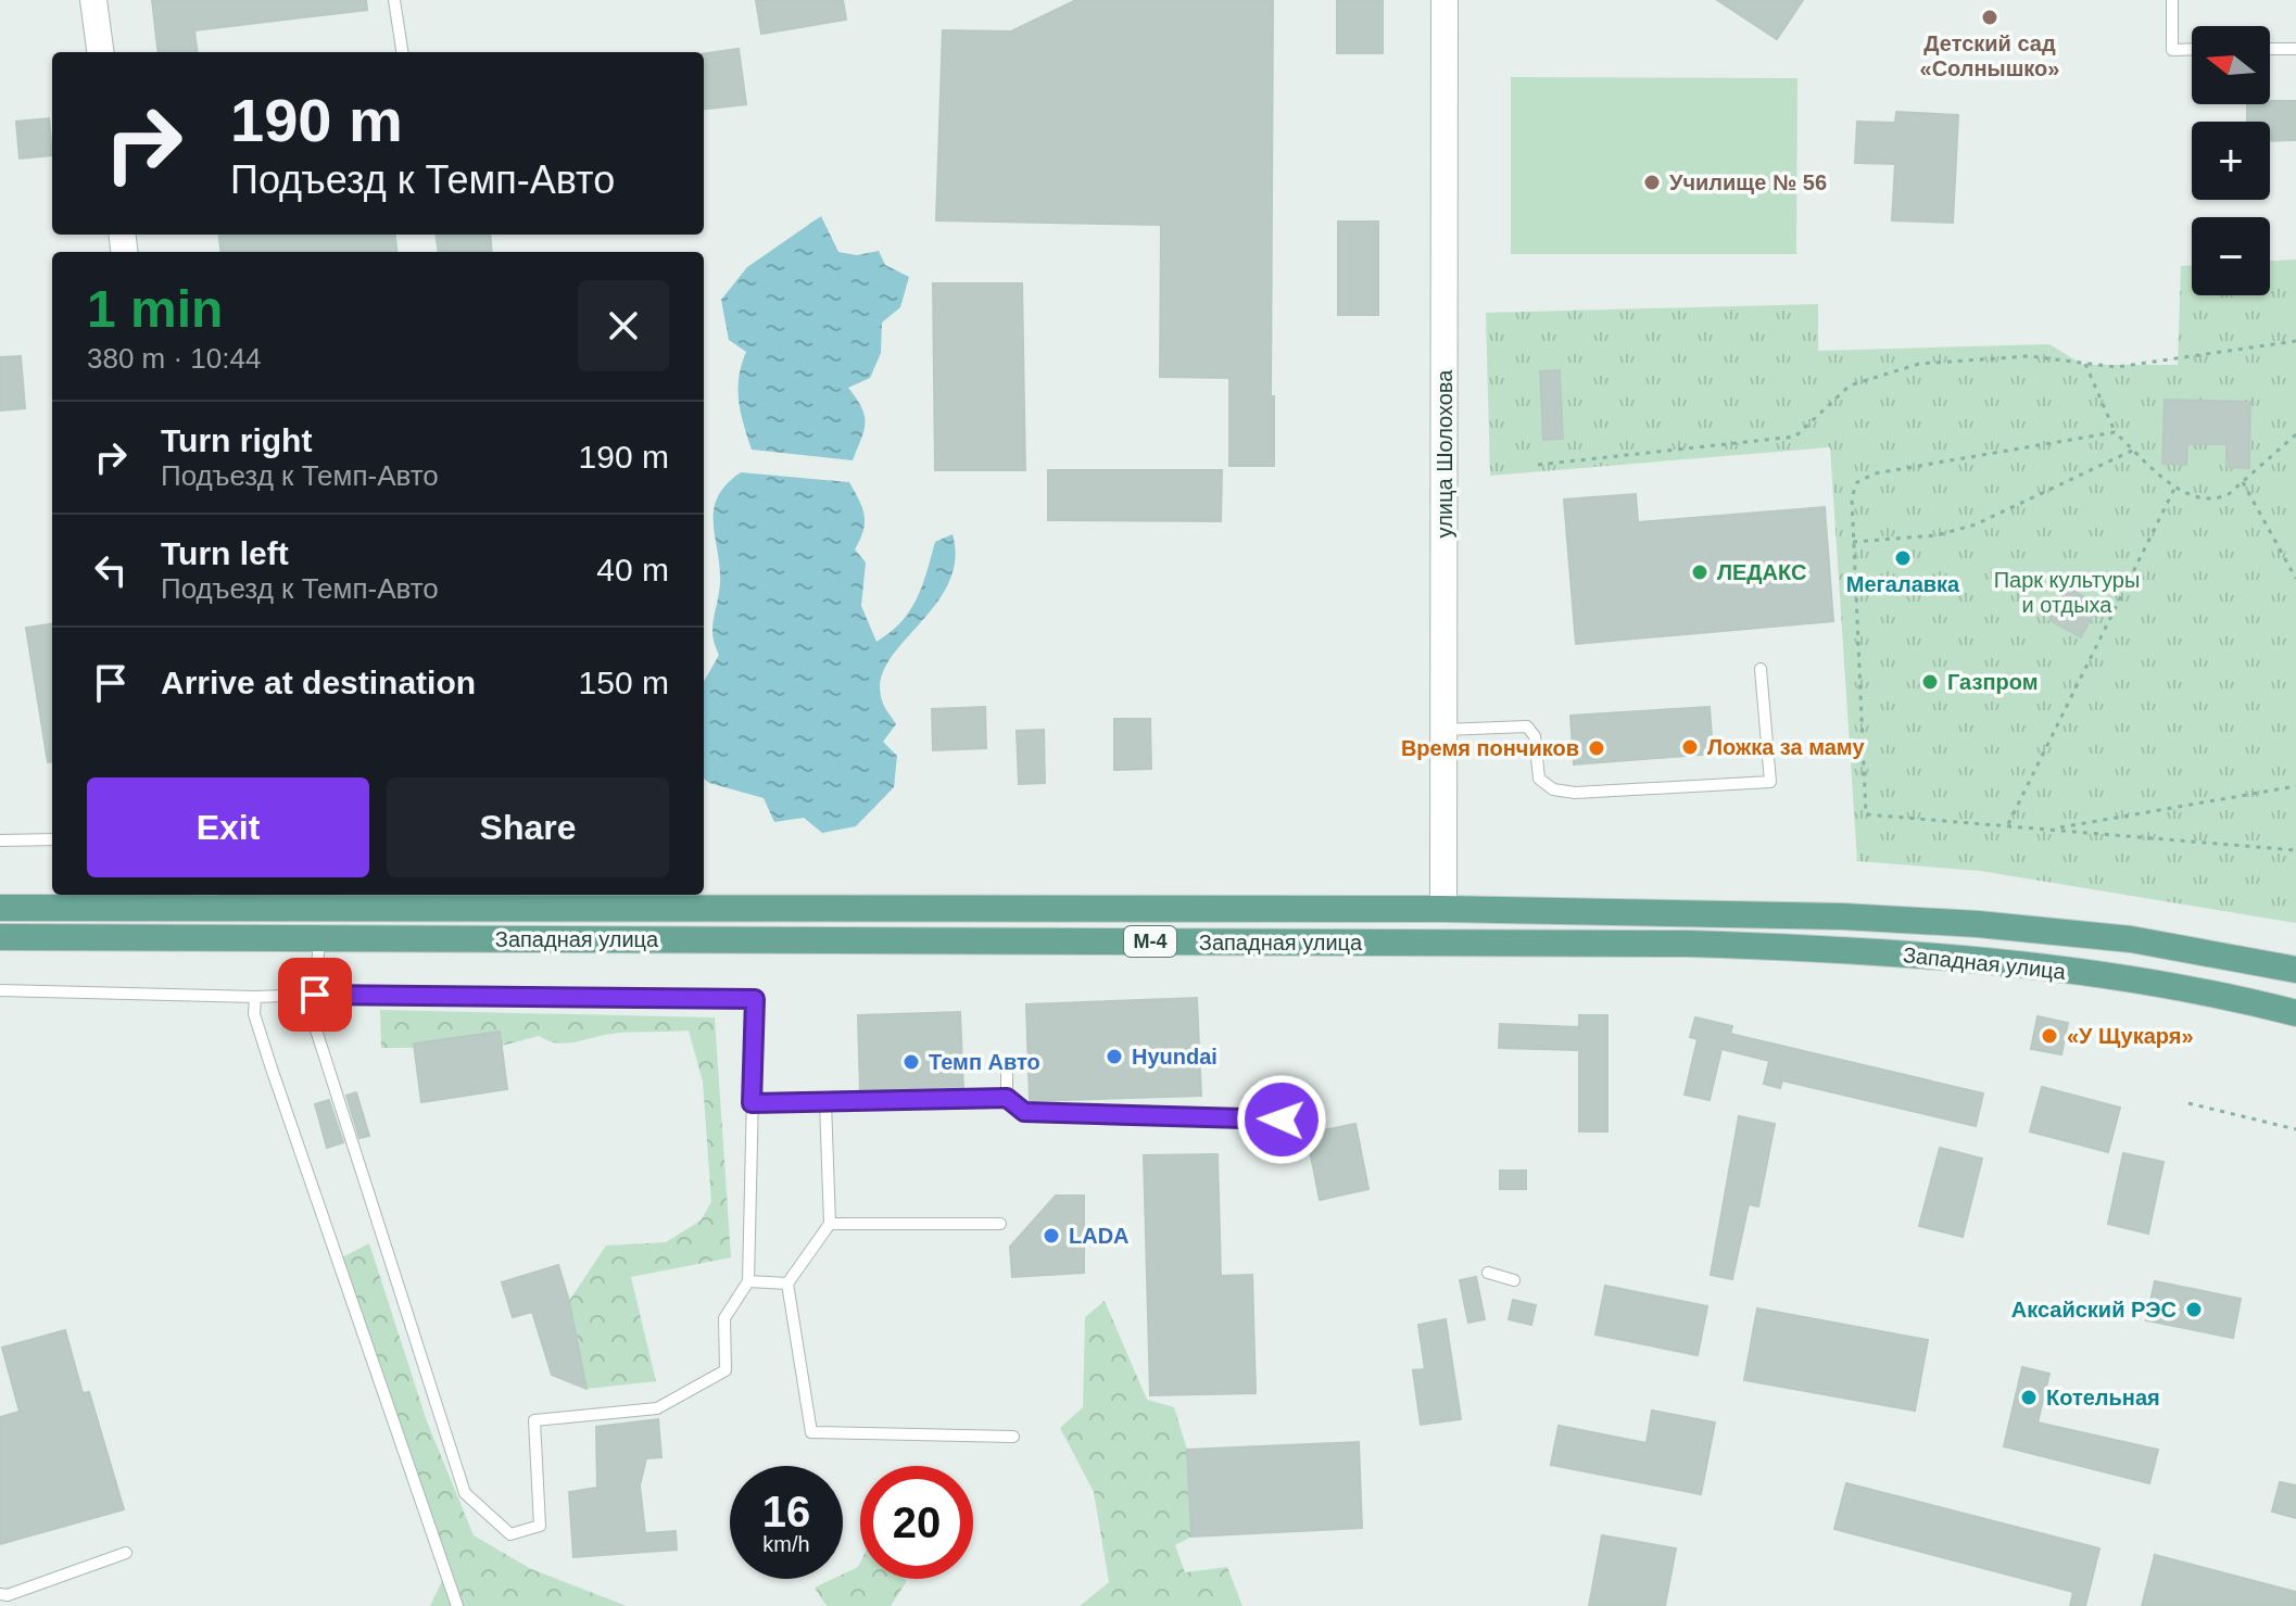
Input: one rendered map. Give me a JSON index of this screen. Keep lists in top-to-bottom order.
{
  "streets": {
    "main road": ["Западная улица", "М-4"],
    "street": ["улица Шолохова"]
  },
  "crossings": [
    ["улица Шолохова", "Западная улица"]
  ],
  "parks": ["Парк культуры и отдыха"],
  "places": [
    "Детский сад «Солнышко»",
    "Училище № 56",
    "Мегалавка",
    "ЛЕДАКС",
    "Газпром",
    "Ложка за маму",
    "Время пончиков",
    "«У Щукаря»",
    "Hyundai",
    "Темп Авто",
    "LADA",
    "Аксайский РЭС",
    "Котельная"
  ],
  "north": "left",
  "page": {
    "map_buttons": ["+", "−"],
    "turn": ["190 m", "Подъезд к Темп-Авто"],
    "heading": ["1 min", "380 m · 10:44"],
    "list": [
      {
        "name": "Turn right",
        "note": "Подъезд к Темп-Авто",
        "value": "190 m"
      },
      {
        "name": "Turn left",
        "note": "Подъезд к Темп-Авто",
        "value": "40 m"
      },
      {
        "name": "Arrive at destination",
        "value": "150 m"
      }
    ],
    "buttons": ["Exit", "Share"],
    "speed": "16 km/h",
    "limit": "20"
  }
}
